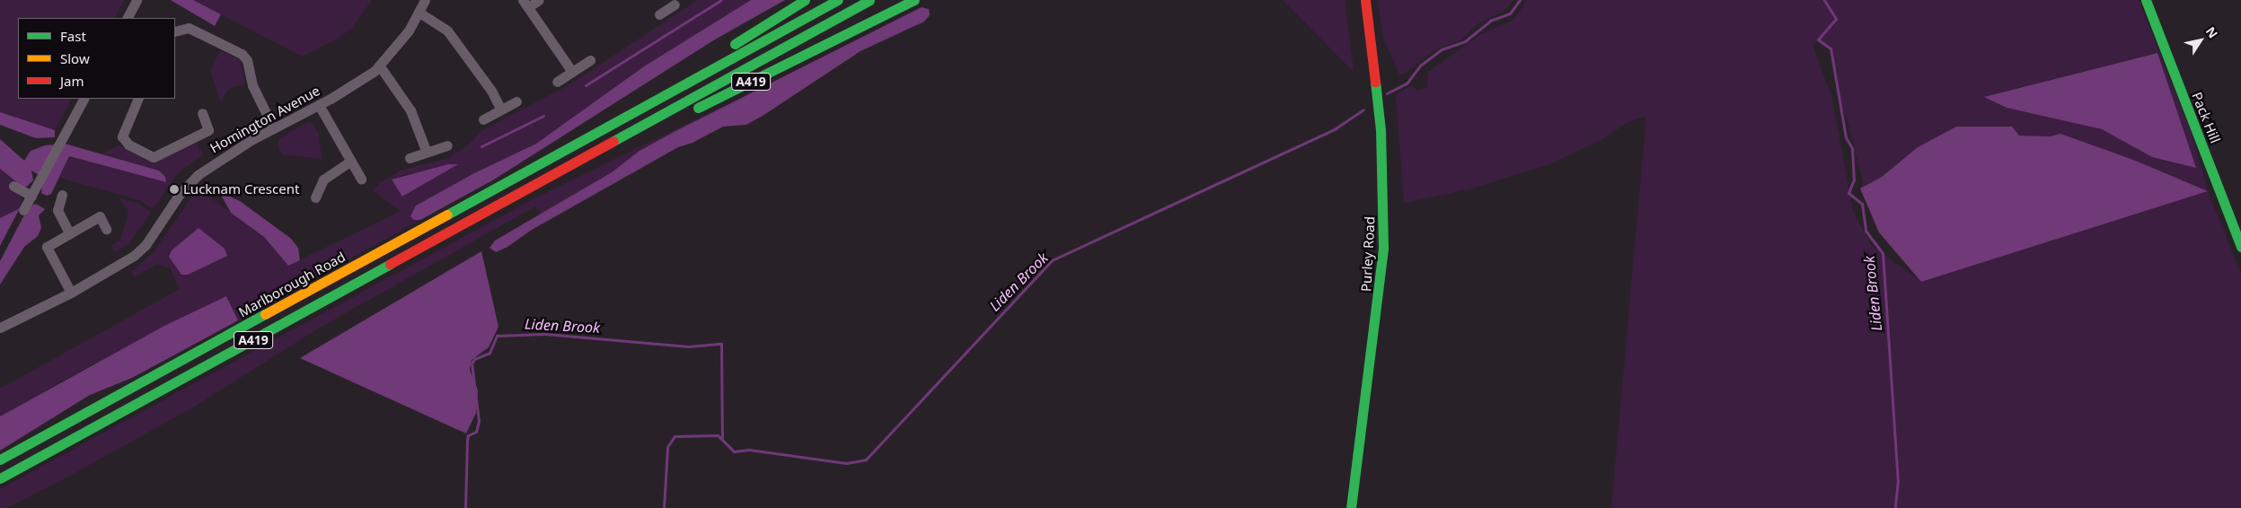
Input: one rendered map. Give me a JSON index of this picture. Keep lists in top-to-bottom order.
{
  "streets": {
    "main road": [
      "A419",
      "Pack Hill",
      "Purley Road",
      "Marlborough Road"
    ],
    "street": ["Homington Avenue"]
  },
  "crossings": [
    ["A419", "Marlborough Road"]
  ],
  "water": ["Liden Brook"],
  "places": ["Lucknam Crescent"],
  "legend": ["Fast", "Slow", "Jam"],
  "north": "top right"
}
